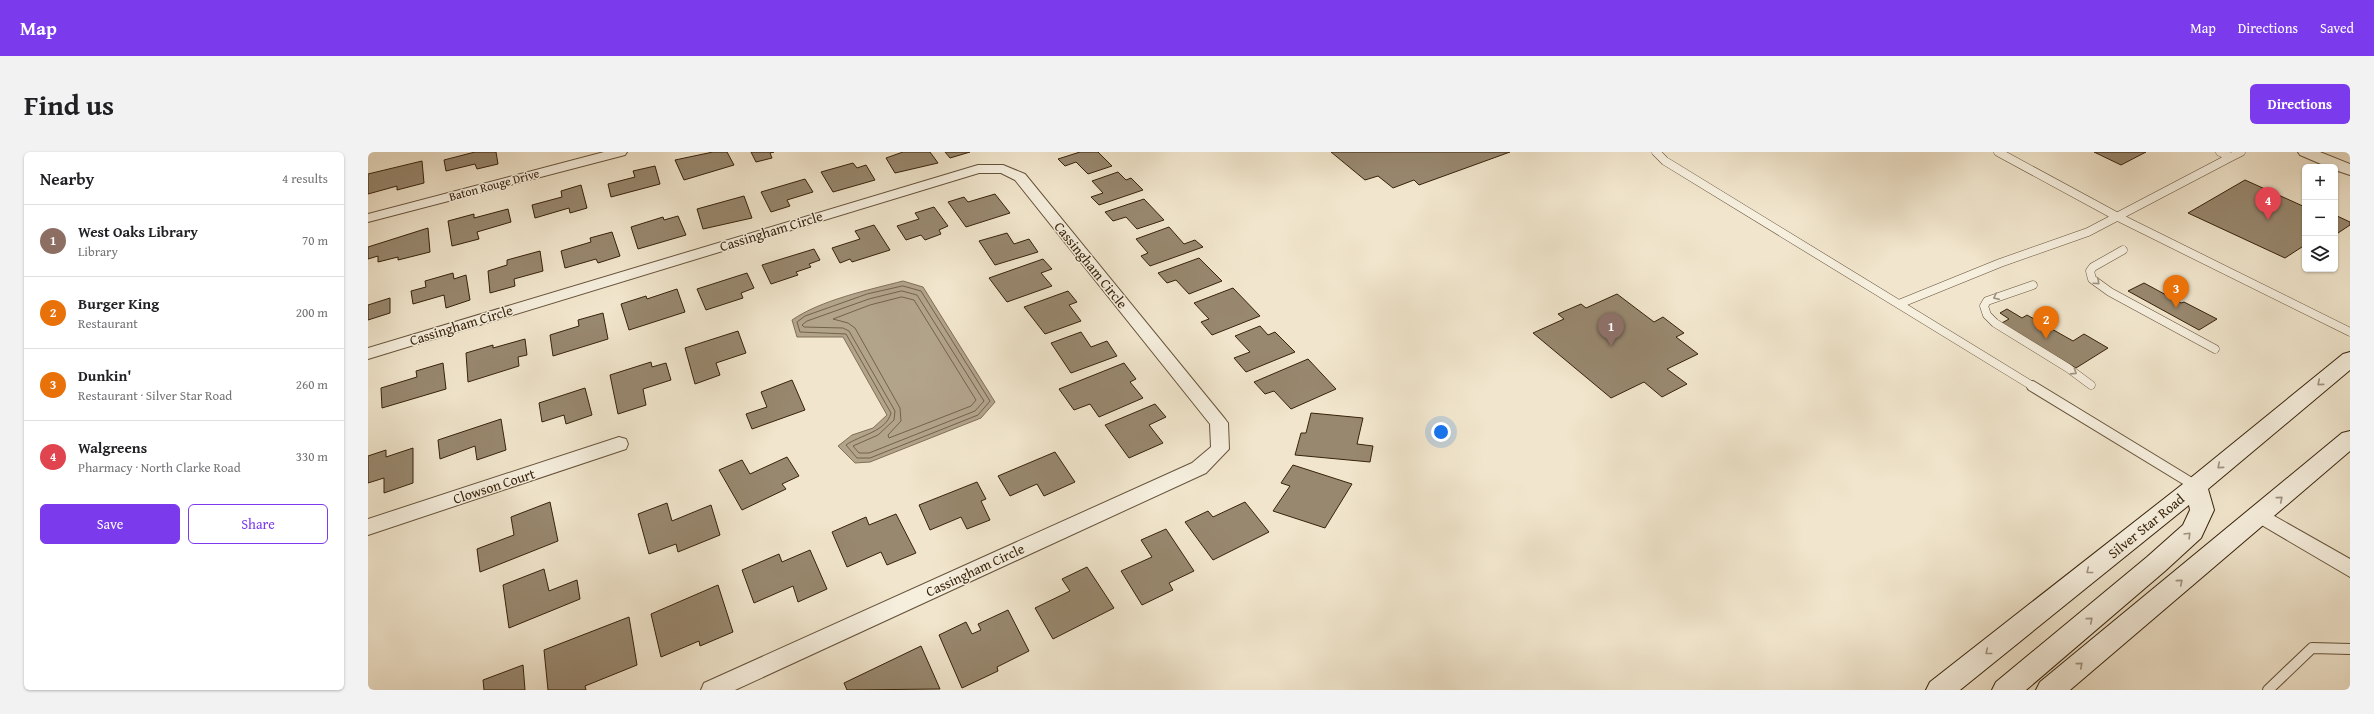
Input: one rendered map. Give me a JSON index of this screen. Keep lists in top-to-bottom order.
{
  "streets": {
    "main road": ["Silver Star Road"],
    "street": ["Baton Rouge Drive", "Cassingham Circle", "Clowson Court"]
  },
  "page": {
    "header": "Map",
    "nav": ["Map", "Directions", "Saved"],
    "title": "Find us",
    "buttons": [
      "Directions",
      ["Save", "Share"]
    ],
    "heading": ["Nearby", "4 results"],
    "map_buttons": ["+", "−"],
    "pins": [
      "4",
      "3",
      "2",
      "1"
    ],
    "list": [
      {
        "mark": "1",
        "name": "West Oaks Library",
        "note": "Library",
        "value": "70 m"
      },
      {
        "mark": "2",
        "name": "Burger King",
        "note": "Restaurant",
        "value": "200 m"
      },
      {
        "mark": "3",
        "name": "Dunkin'",
        "note": "Restaurant · Silver Star Road",
        "value": "260 m"
      },
      {
        "mark": "4",
        "name": "Walgreens",
        "note": "Pharmacy · North Clarke Road",
        "value": "330 m"
      }
    ]
  }
}
